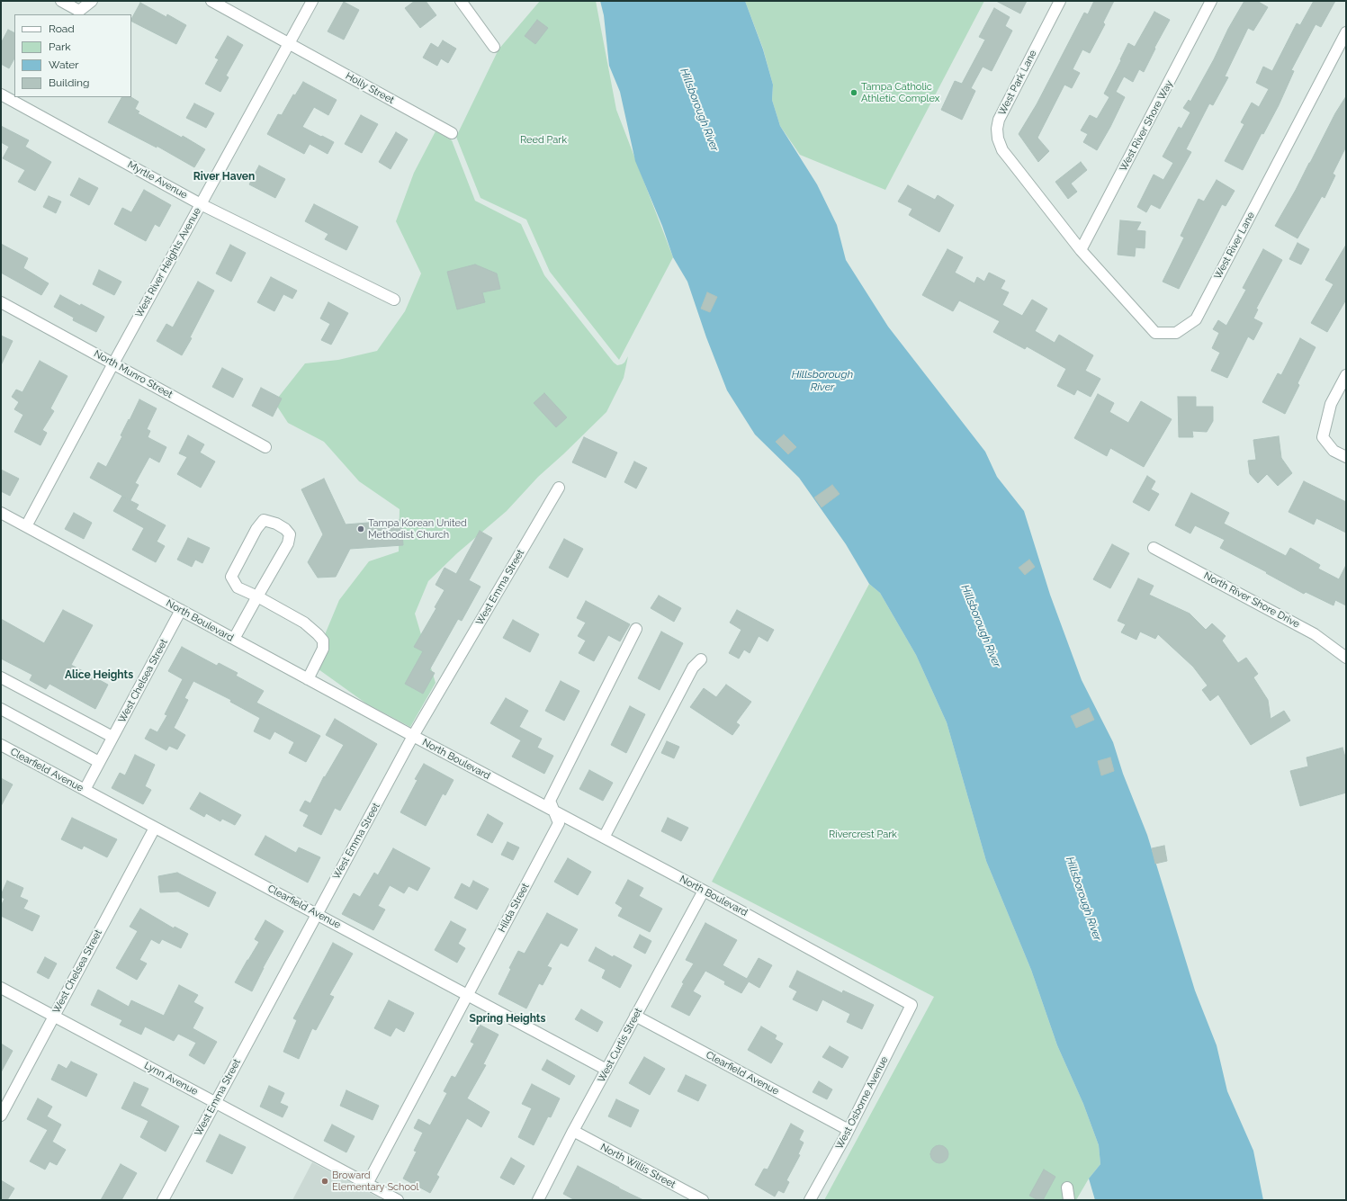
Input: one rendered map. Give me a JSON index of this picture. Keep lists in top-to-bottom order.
{
  "streets": {
    "street": [
      "West Park Lane",
      "Holly Street",
      "West River Shore Way",
      "Myrtle Avenue",
      "West River Lane",
      "West River Heights Avenue",
      "North Munro Street",
      "West Emma Street",
      "North River Shore Drive",
      "North Boulevard",
      "West Chelsea Street",
      "Clearfield Avenue",
      "Hilda Street",
      "West Curtis Street",
      "Lynn Avenue",
      "West Osborne Avenue",
      "North Willis Street"
    ]
  },
  "crossings": [
    ["West Park Lane", "West River Shore Way"],
    ["West Park Lane", "West River Lane"],
    ["Holly Street", "West River Heights Avenue"],
    ["West River Shore Way", "West River Lane"],
    ["Myrtle Avenue", "West River Heights Avenue"],
    ["West River Heights Avenue", "North Munro Street"],
    ["West River Heights Avenue", "North Boulevard"],
    ["West Emma Street", "North Boulevard"],
    ["West Emma Street", "Clearfield Avenue"],
    ["West Emma Street", "Lynn Avenue"],
    ["North Boulevard", "West Chelsea Street"],
    ["North Boulevard", "Hilda Street"],
    ["North Boulevard", "West Curtis Street"],
    ["North Boulevard", "West Osborne Avenue"],
    ["West Chelsea Street", "Clearfield Avenue"],
    ["West Chelsea Street", "Lynn Avenue"],
    ["Clearfield Avenue", "Hilda Street"],
    ["Clearfield Avenue", "West Curtis Street"],
    ["Clearfield Avenue", "West Osborne Avenue"],
    ["Hilda Street", "Lynn Avenue"],
    ["West Curtis Street", "North Willis Street"]
  ],
  "districts": ["River Haven", "Alice Heights", "Spring Heights"],
  "water": ["Hillsborough River"],
  "parks": ["Reed Park", "Rivercrest Park"],
  "places": ["Tampa Catholic Athletic Complex", "Tampa Korean United Methodist Church", "Broward Elementary School"],
  "legend": [
    "Road",
    "Park",
    "Water",
    "Building"
  ]
}
